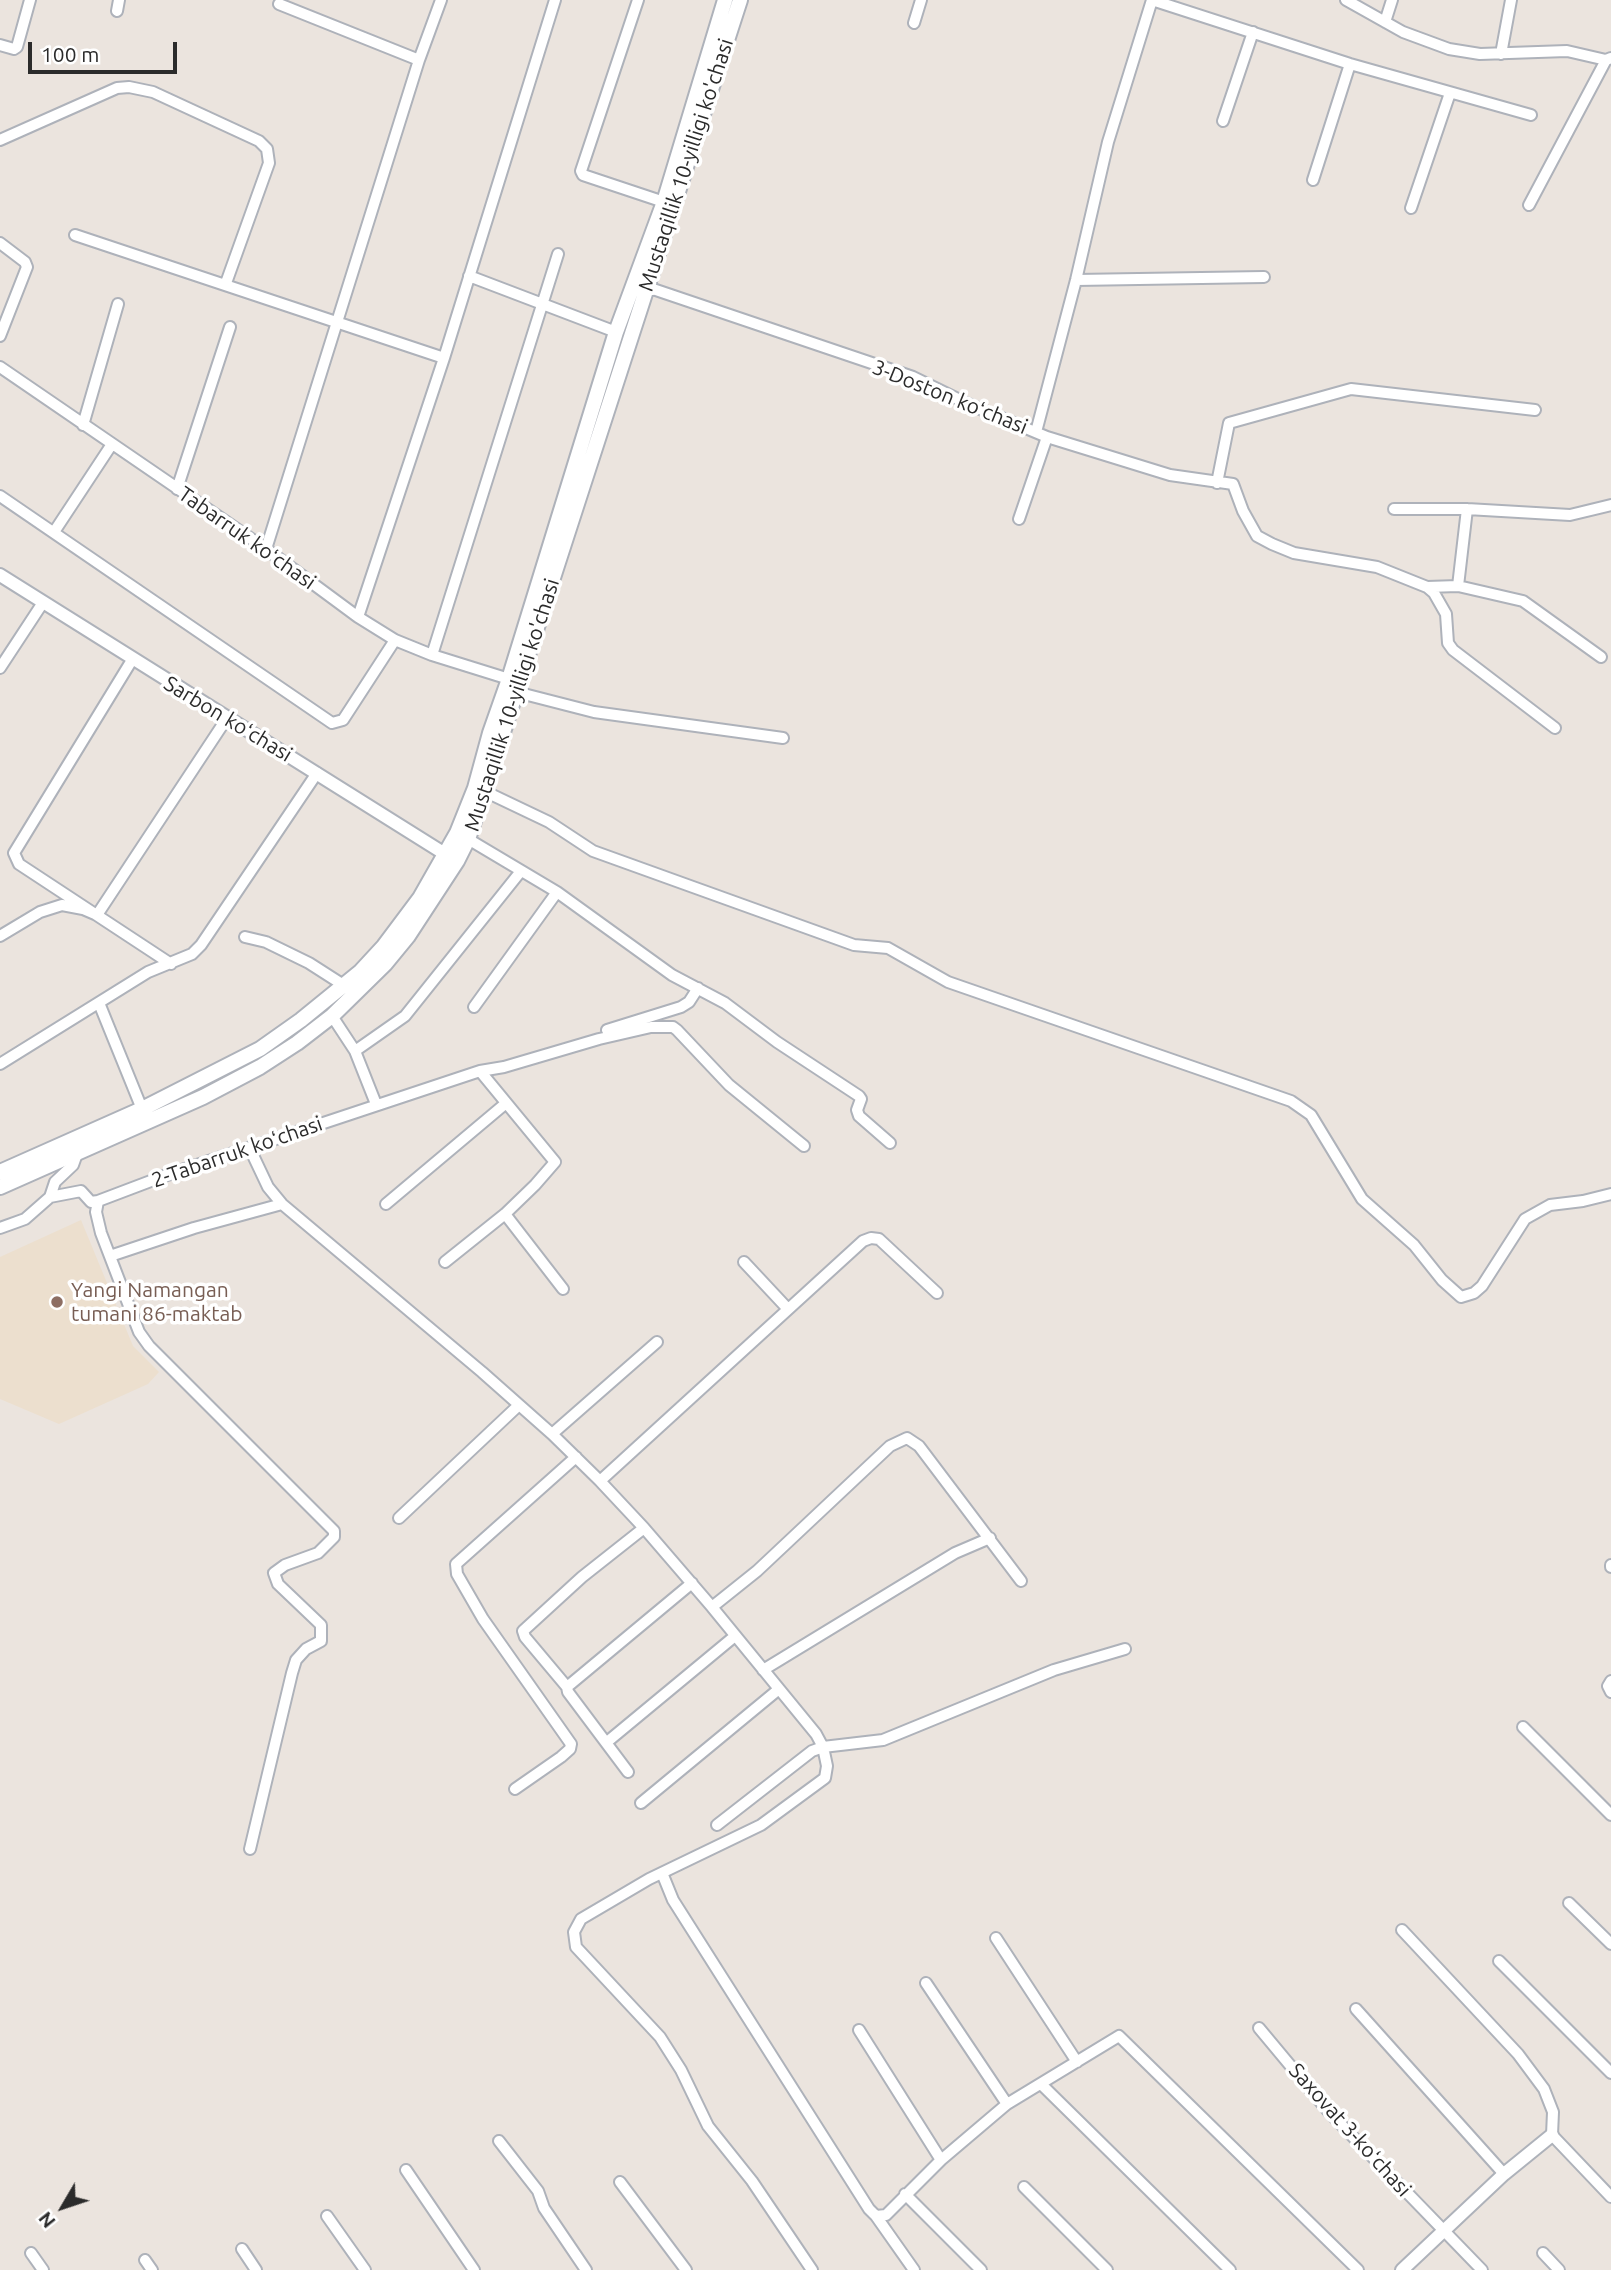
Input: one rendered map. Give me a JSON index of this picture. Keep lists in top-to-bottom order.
{
  "streets": {
    "main road": ["Mustaqillik 10-yilligi ko'chasi"],
    "street": [
      "3-Doston koʻchasi",
      "Tabarruk koʻchasi",
      "Sarbon koʻchasi",
      "2-Tabarruk koʻchasi",
      "Saxovat 3-koʻchasi"
    ]
  },
  "crossings": [
    ["Mustaqillik 10-yilligi ko'chasi", "3-Doston koʻchasi"],
    ["Mustaqillik 10-yilligi ko'chasi", "Tabarruk koʻchasi"],
    ["Mustaqillik 10-yilligi ko'chasi", "Sarbon koʻchasi"]
  ],
  "places": ["Yangi Namangan tumani 86-maktab"],
  "scale_bar": "100 m",
  "north": "bottom left"
}
